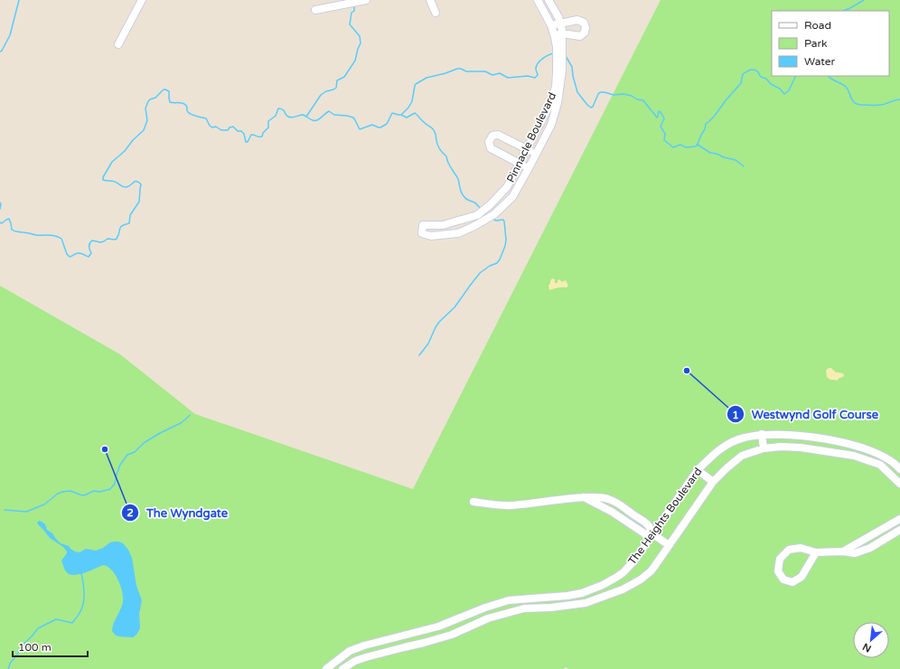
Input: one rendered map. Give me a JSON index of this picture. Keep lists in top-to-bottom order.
{
  "streets": {
    "street": ["Pinnacle Boulevard", "The Heights Boulevard"]
  },
  "places": ["Westwynd Golf Course", "The Wyndgate"],
  "legend": ["Road", "Park", "Water"],
  "scale_bar": "100 m",
  "north": "bottom left"
}
